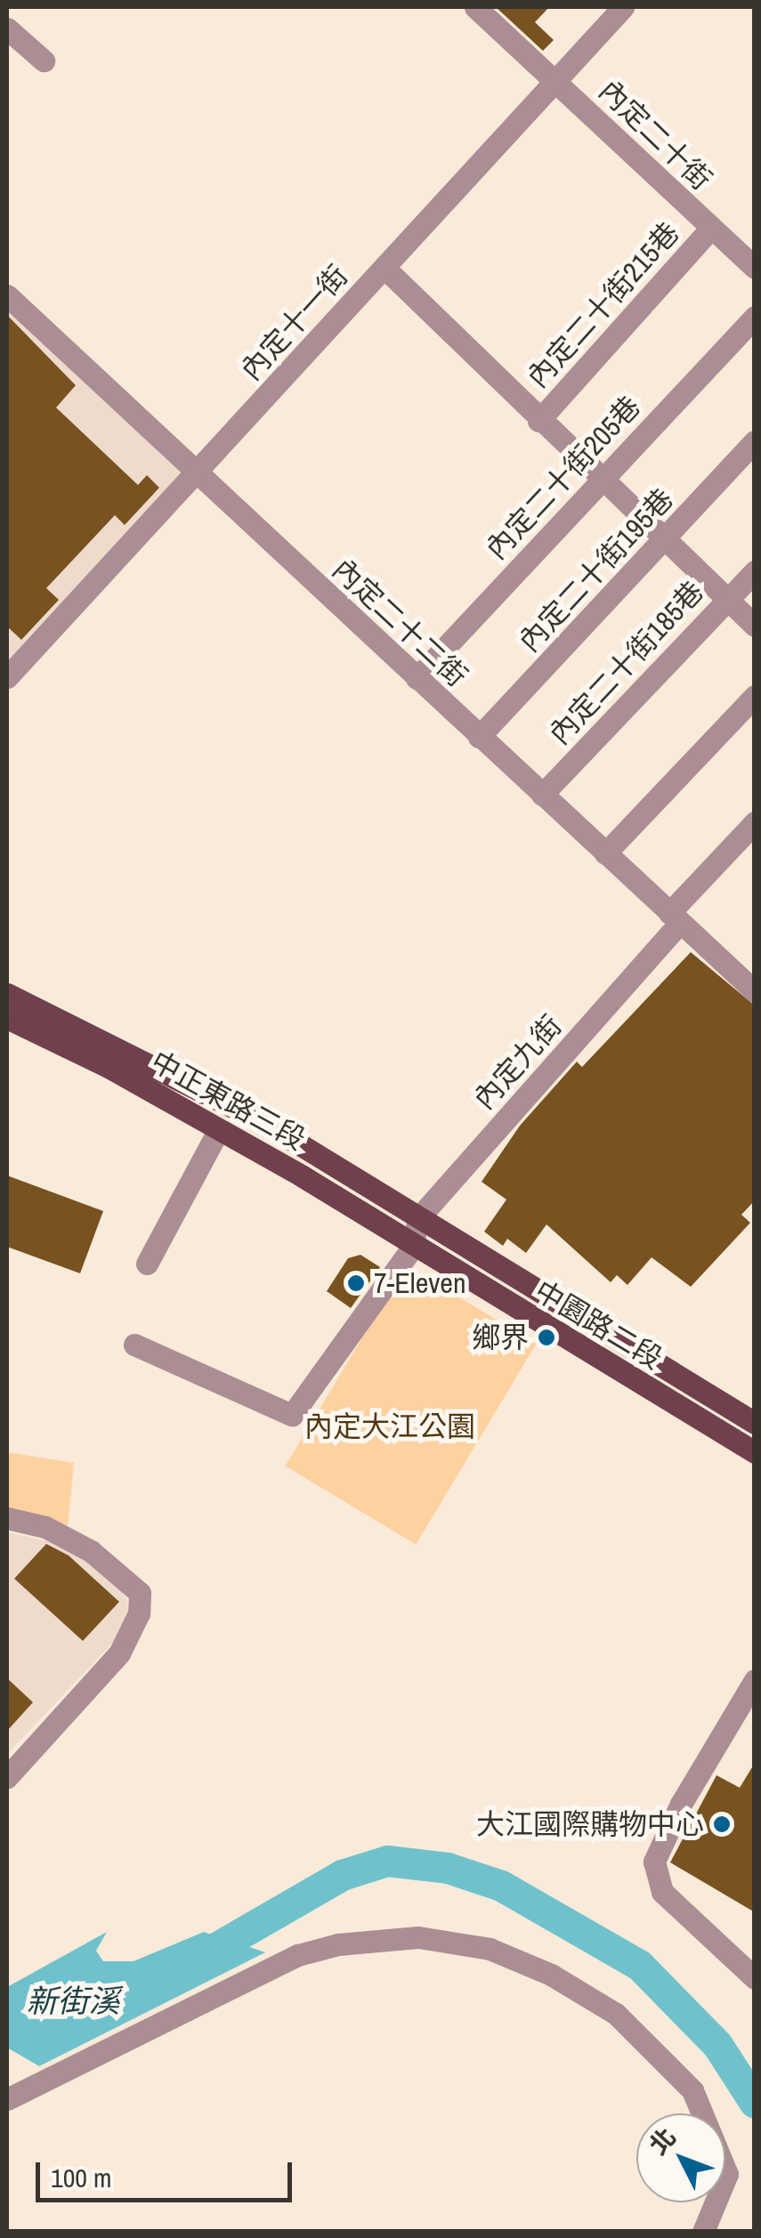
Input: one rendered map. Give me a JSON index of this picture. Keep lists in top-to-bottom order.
{
  "streets": {
    "main road": ["中正東路三段", "中園路二段"],
    "street": [
      "內定二十街",
      "內定二十街215巷",
      "內定十一街",
      "內定二十街205巷",
      "內定二十街195巷",
      "內定二十二街",
      "內定二十街185巷",
      "內定九街"
    ]
  },
  "crossings": [
    ["內定二十街", "內定二十街215巷"],
    ["內定二十街", "內定十一街"],
    ["內定十一街", "內定二十二街"],
    ["內定二十街205巷", "內定二十二街"],
    ["內定二十街195巷", "內定二十二街"],
    ["內定二十二街", "內定二十街185巷"],
    ["內定二十二街", "內定九街"],
    ["內定九街", "中正東路三段"],
    ["內定九街", "中園路二段"],
    ["中正東路三段", "中園路二段"]
  ],
  "water": ["新街溪"],
  "parks": ["內定大江公園"],
  "places": ["7-Eleven", "鄉界", "大江國際購物中心"],
  "scale_bar": "100 m",
  "north": "top left"
}
